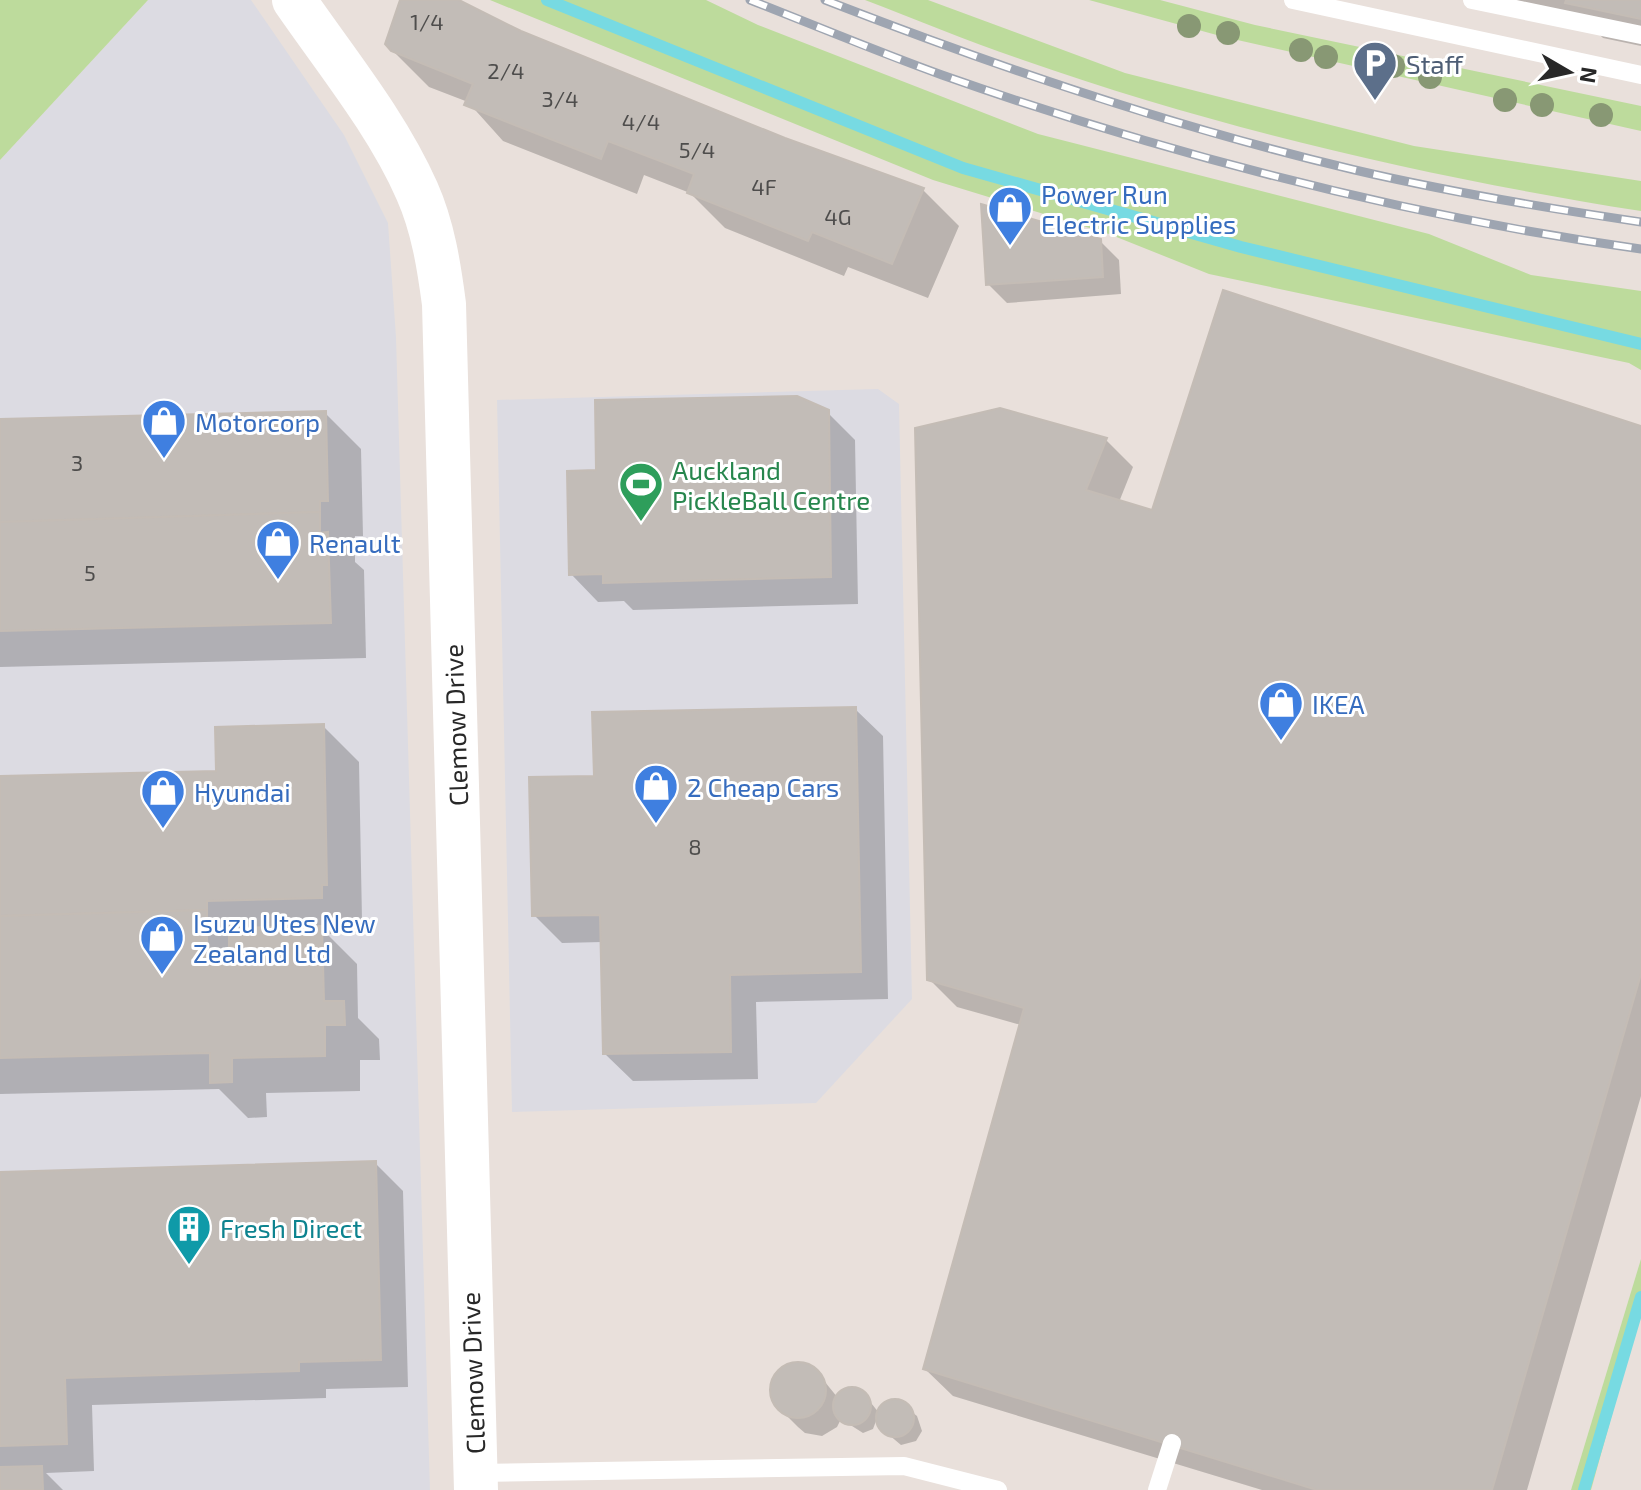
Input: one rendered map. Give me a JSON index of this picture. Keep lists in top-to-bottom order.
{
  "streets": {
    "main road": ["Clemow Drive"]
  },
  "places": {
    "parking": ["Staff"],
    "shop": [
      "Power Run Electric Supplies",
      "Motorcorp",
      "Renault",
      "IKEA",
      "2 Cheap Cars",
      "Hyundai",
      "Isuzu Utes New Zealand Ltd"
    ],
    "sports": ["Auckland PickleBall Centre"],
    "building": ["Fresh Direct"]
  },
  "house_numbers": [
    "1/4",
    "2/4",
    "3/4",
    "4/4",
    "5/4",
    "4F",
    "4G",
    "3",
    "5",
    "8"
  ],
  "north": "right"
}
